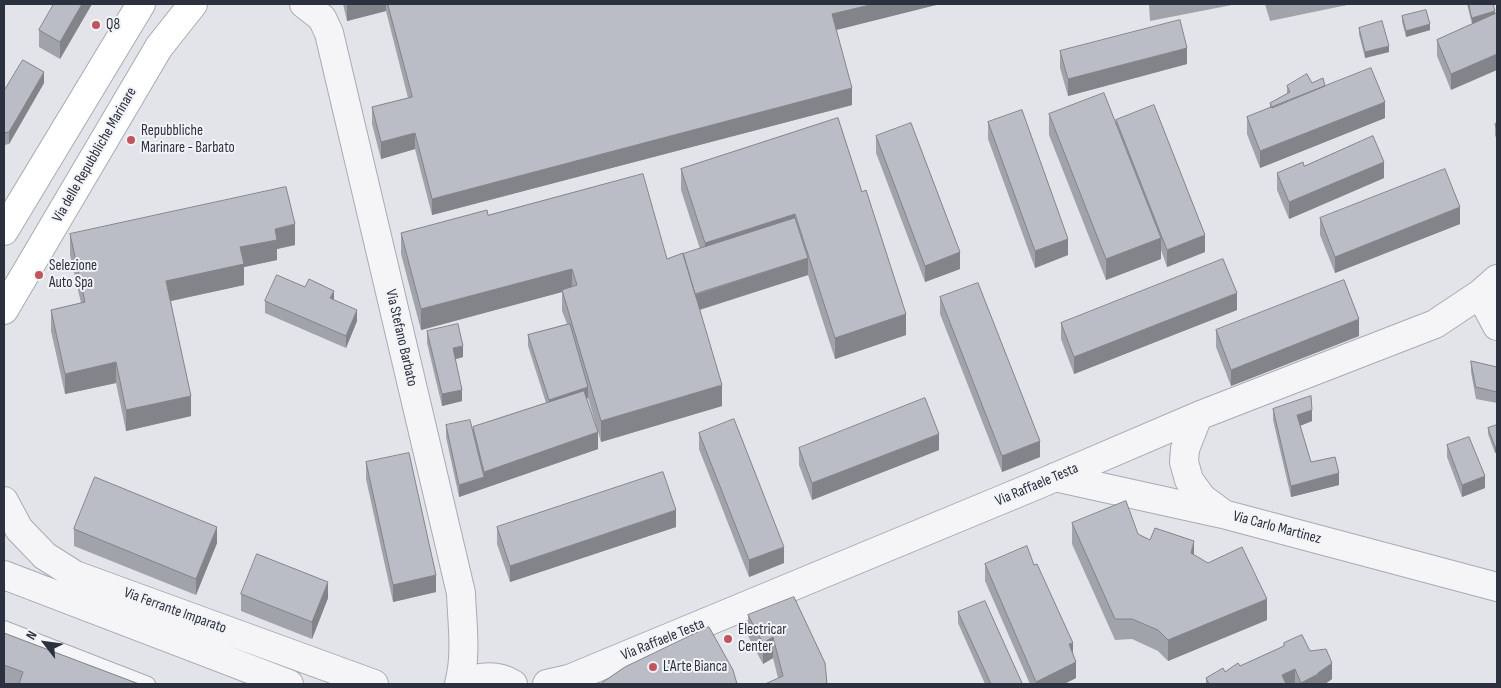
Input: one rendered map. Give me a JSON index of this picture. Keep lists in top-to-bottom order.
{
  "streets": {
    "main road": ["Via delle Repubbliche Marinare"],
    "street": [
      "Via Stefano Barbato",
      "Via Raffaele Testa",
      "Via Carlo Martinez",
      "Via Ferrante Imparato"
    ]
  },
  "crossings": [
    ["Via Raffaele Testa", "Via Carlo Martinez"]
  ],
  "places": [
    "Q8",
    "Repubbliche Marinare - Barbato",
    "Selezione Auto Spa",
    "Electricar Center",
    "L'Arte Bianca"
  ],
  "north": "top left"
}
